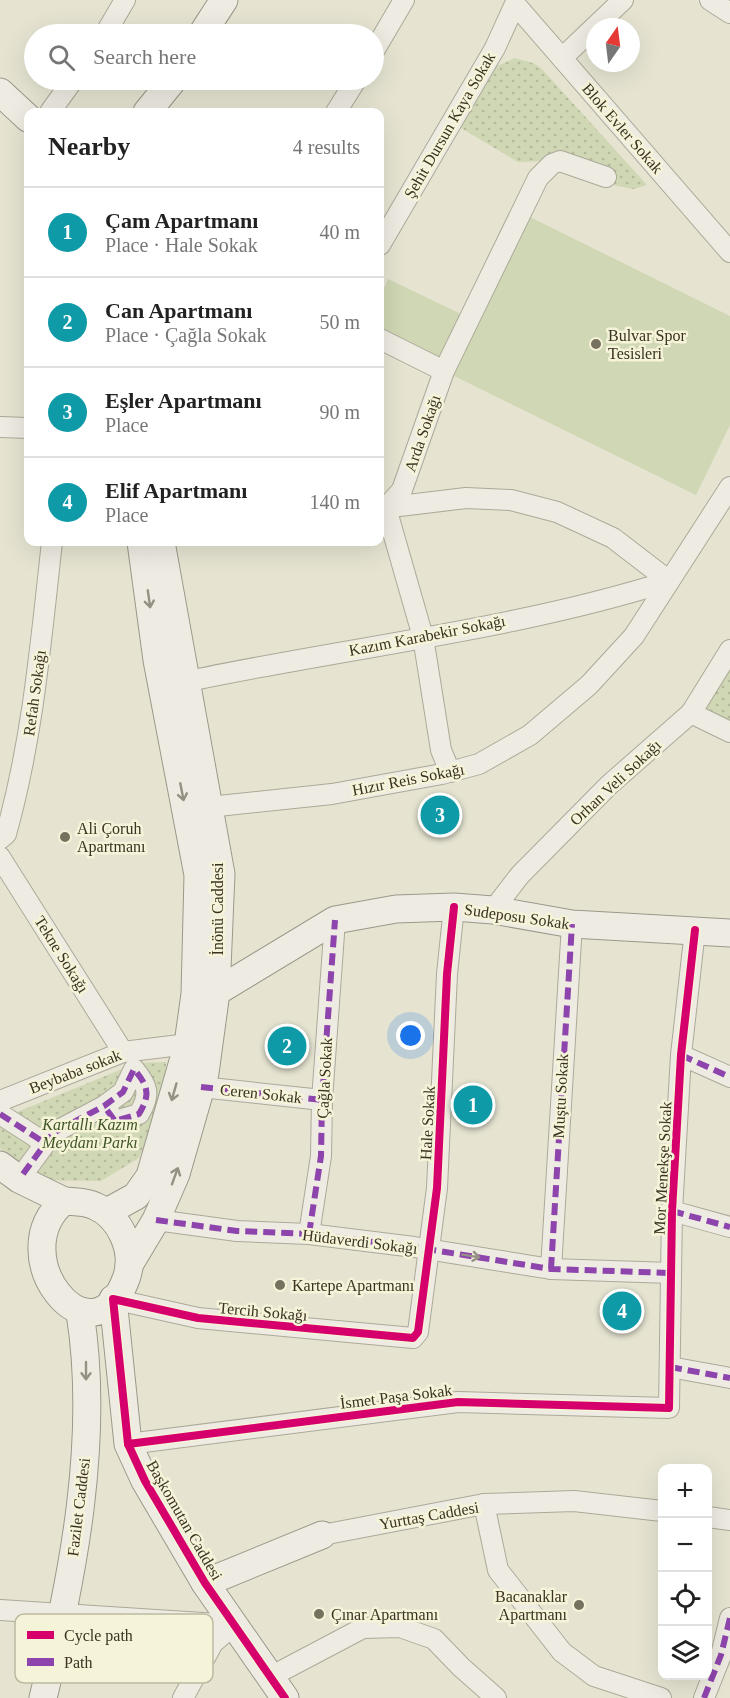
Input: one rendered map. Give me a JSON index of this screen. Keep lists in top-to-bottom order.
{
  "streets": {
    "street": [
      "Şehit Dursun Kaya Sokak",
      "Blok Evler Sokak",
      "Arda Sokağı",
      "Kazım Karabekir Sokağı",
      "Refah Sokağı",
      "Hızır Reis Sokağı",
      "Orhan Veli Sokağı",
      "İnönü Caddesi",
      "Sudeposu Sokak",
      "Tekne Sokağı",
      "Beybaba sokak",
      "Çağla Sokak",
      "Ceren Sokak",
      "Muştu Sokak",
      "Hale Sokak",
      "Mor Menekşe Sokak",
      "Hüdaverdi Sokağı",
      "Tercih Sokağı",
      "İsmet Paşa Sokak",
      "Fazilet Caddesi",
      "Yurttaş Caddesi",
      "Başkomutan Caddesi"
    ]
  },
  "crossings": [
    ["Şehit Dursun Kaya Sokak", "Blok Evler Sokak"],
    ["Kazım Karabekir Sokağı", "Hızır Reis Sokağı"],
    ["Kazım Karabekir Sokağı", "İnönü Caddesi"],
    ["Hızır Reis Sokağı", "İnönü Caddesi"],
    ["Orhan Veli Sokağı", "Sudeposu Sokak"],
    ["İnönü Caddesi", "Sudeposu Sokak"],
    ["İnönü Caddesi", "Beybaba sokak"],
    ["İnönü Caddesi", "Ceren Sokak"],
    ["İnönü Caddesi", "Hüdaverdi Sokağı"],
    ["İnönü Caddesi", "Tercih Sokağı"],
    ["İnönü Caddesi", "Başkomutan Caddesi"],
    ["Sudeposu Sokak", "Çağla Sokak"],
    ["Sudeposu Sokak", "Muştu Sokak"],
    ["Sudeposu Sokak", "Hale Sokak"],
    ["Sudeposu Sokak", "Mor Menekşe Sokak"],
    ["Tekne Sokağı", "Beybaba sokak"],
    ["Çağla Sokak", "Ceren Sokak"],
    ["Çağla Sokak", "Hüdaverdi Sokağı"],
    ["Muştu Sokak", "Hüdaverdi Sokağı"],
    ["Hale Sokak", "Hüdaverdi Sokağı"],
    ["Hale Sokak", "Tercih Sokağı"],
    ["Mor Menekşe Sokak", "Hüdaverdi Sokağı"],
    ["Mor Menekşe Sokak", "İsmet Paşa Sokak"],
    ["Tercih Sokağı", "Başkomutan Caddesi"],
    ["İsmet Paşa Sokak", "Başkomutan Caddesi"],
    ["Fazilet Caddesi", "Başkomutan Caddesi"],
    ["Yurttaş Caddesi", "Başkomutan Caddesi"]
  ],
  "parks": ["Kartallı Kazım Meydanı Parkı"],
  "places": [
    "Bulvar Spor Tesisleri",
    "Ali Çoruh Apartmanı",
    "Kartepe Apartmanı",
    "Bacanaklar Apartmanı",
    "Çınar Apartmanı"
  ],
  "legend": ["Cycle path", "Path"],
  "north": "top",
  "page": {
    "search": "Search here",
    "heading": ["Nearby", "4 results"],
    "list": [
      {
        "mark": "1",
        "name": "Çam Apartmanı",
        "note": "Place · Hale Sokak",
        "value": "40 m"
      },
      {
        "mark": "2",
        "name": "Can Apartmanı",
        "note": "Place · Çağla Sokak",
        "value": "50 m"
      },
      {
        "mark": "3",
        "name": "Eşler Apartmanı",
        "note": "Place",
        "value": "90 m"
      },
      {
        "mark": "4",
        "name": "Elif Apartmanı",
        "note": "Place",
        "value": "140 m"
      }
    ],
    "pins": [
      "3",
      "2",
      "1",
      "4"
    ],
    "map_buttons": ["+", "−"]
  }
}
